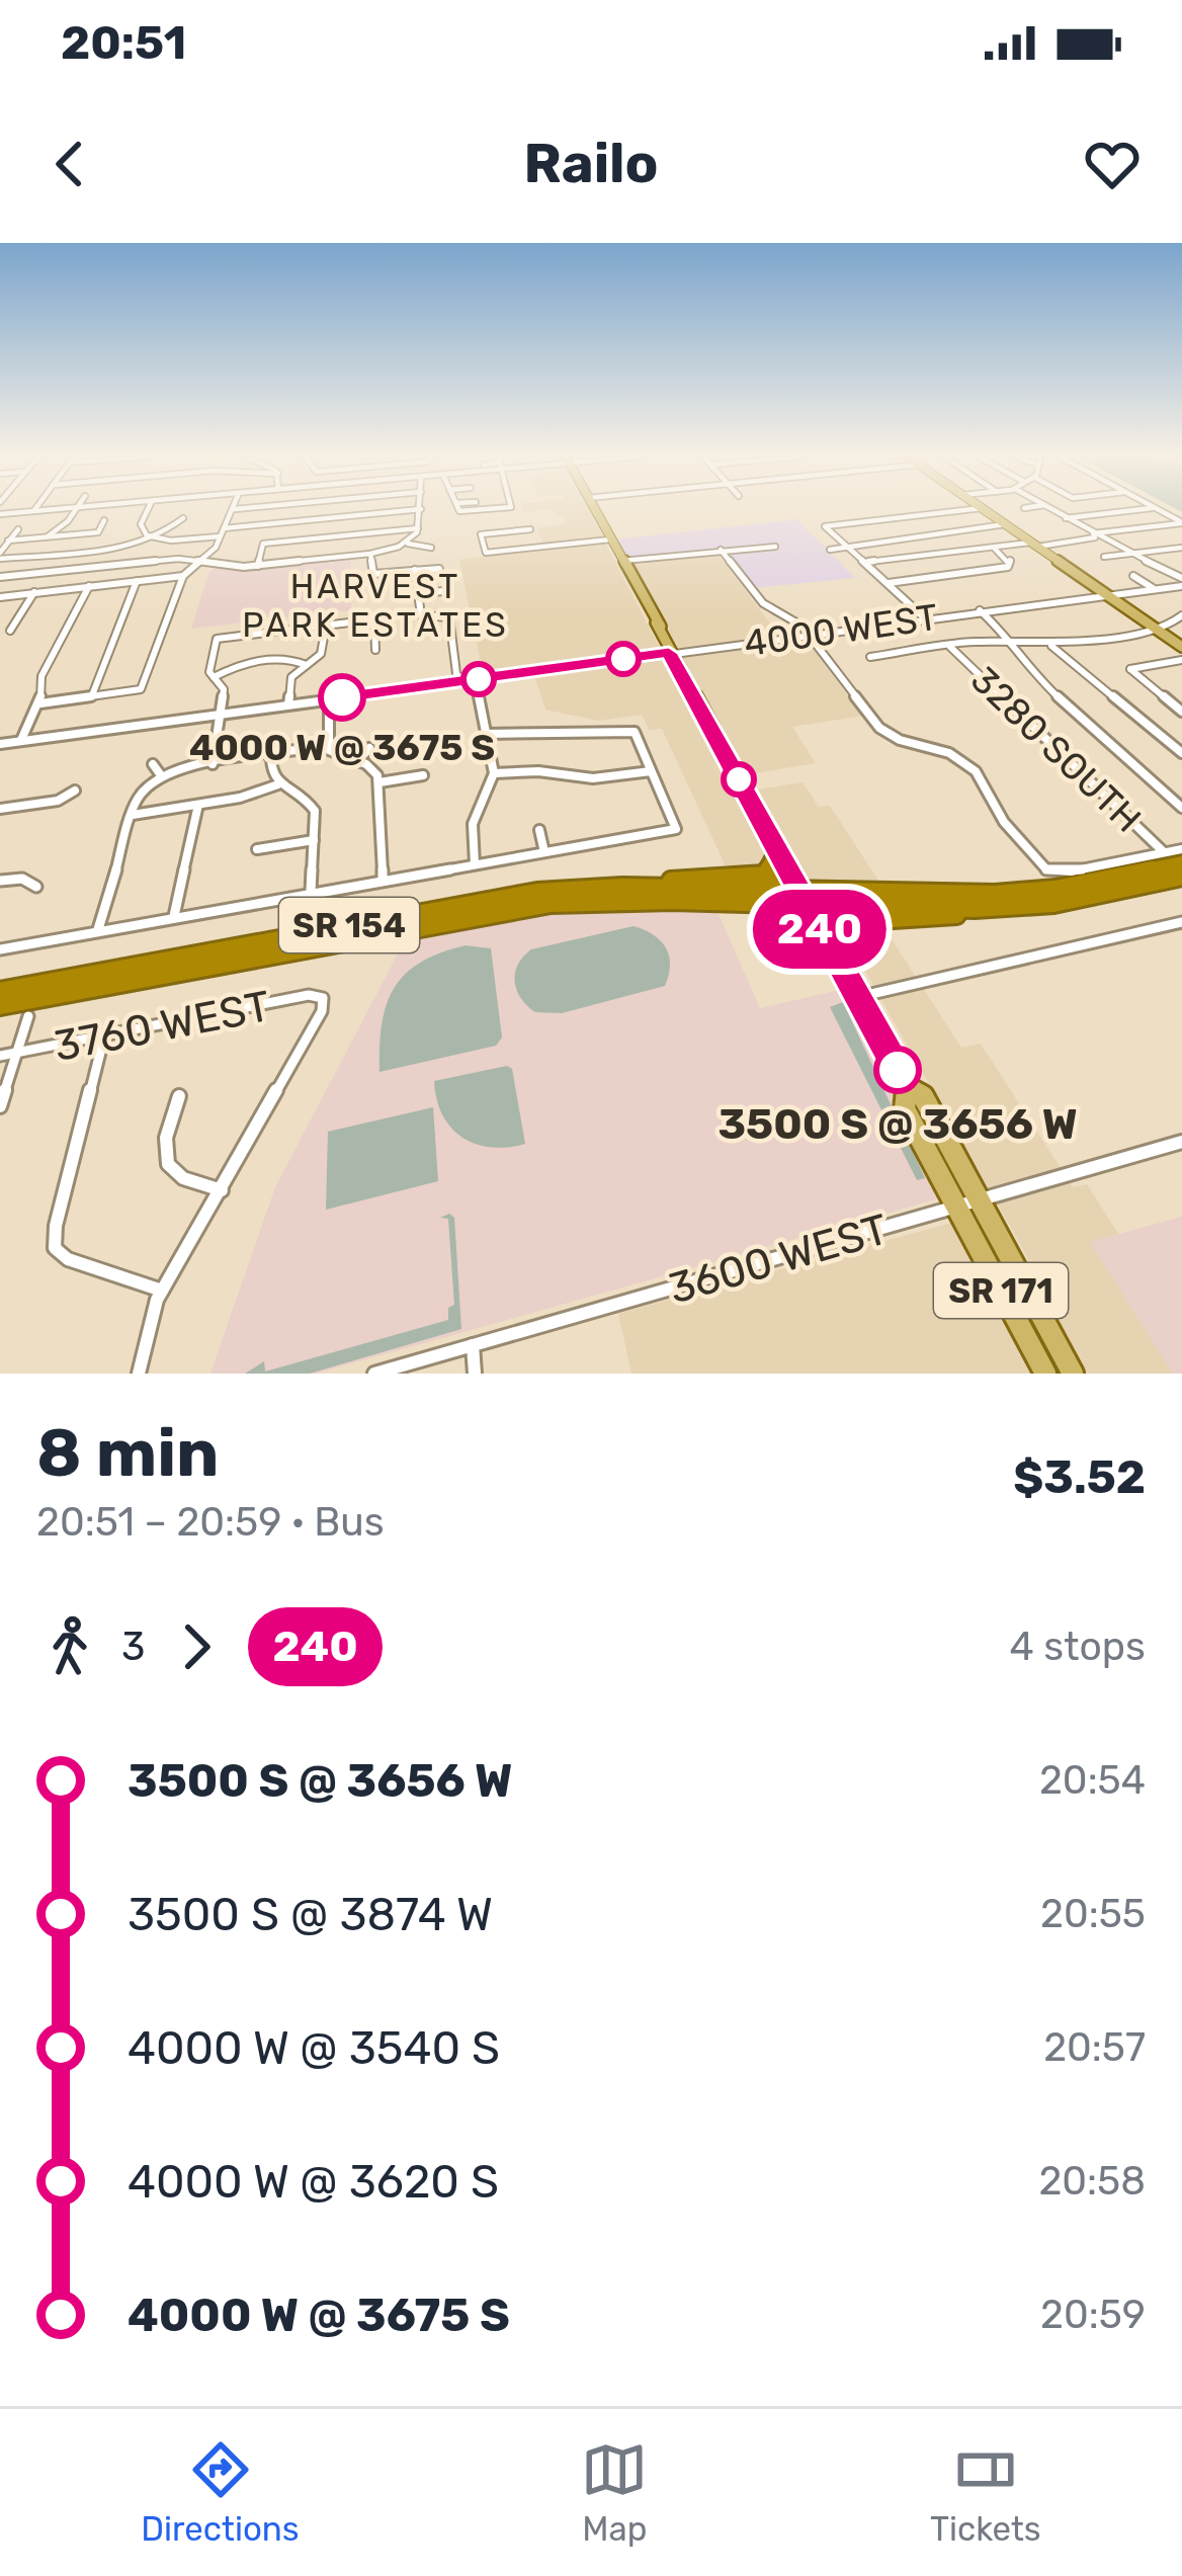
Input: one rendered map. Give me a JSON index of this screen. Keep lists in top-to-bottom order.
{
  "streets": {
    "highway": ["SR 154"],
    "main road": ["SR 171"],
    "street": [
      "4000 WEST",
      "3280 SOUTH",
      "3760 WEST",
      "3600 WEST"
    ]
  },
  "crossings": [
    ["4000 WEST", "SR 171"],
    ["SR 154", "SR 171"],
    ["3600 WEST", "SR 171"]
  ],
  "districts": ["HARVEST PARK ESTATES"],
  "places": ["4000 W @ 3675 S", "3500 S @ 3656 W"],
  "lines": ["bus line 240"],
  "page": {
    "status": "20:51",
    "header": "Railo",
    "on_map": "240",
    "heading": ["8 min", "20:51 – 20:59 · Bus", "$3.52"],
    "legs": ["3", "240", "4 stops"],
    "list": [
      {
        "name": "3500 S @ 3656 W",
        "value": "20:54"
      },
      {
        "name": "3500 S @ 3874 W",
        "value": "20:55"
      },
      {
        "name": "4000 W @ 3540 S",
        "value": "20:57"
      },
      {
        "name": "4000 W @ 3620 S",
        "value": "20:58"
      },
      {
        "name": "4000 W @ 3675 S",
        "value": "20:59"
      }
    ],
    "tabs": ["Directions", "Map", "Tickets"]
  }
}
